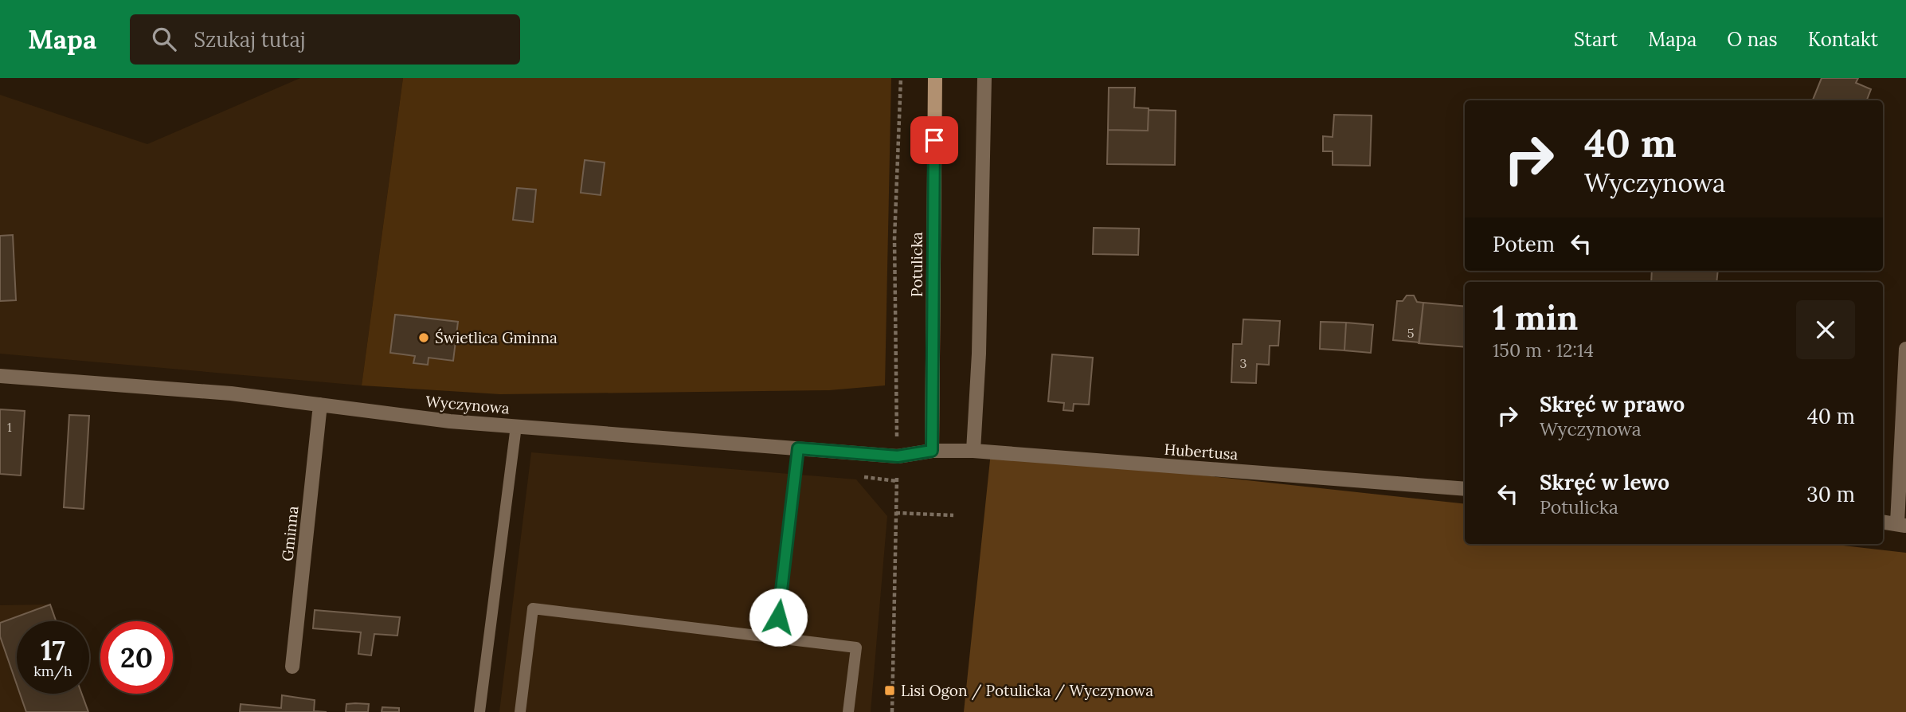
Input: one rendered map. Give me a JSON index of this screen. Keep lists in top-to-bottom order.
{
  "streets": {
    "street": [
      "Potulicka",
      "Wyczynowa",
      "Hubertusa",
      "Gminna"
    ]
  },
  "crossings": [
    ["Potulicka", "Wyczynowa"],
    ["Potulicka", "Hubertusa"],
    ["Wyczynowa", "Hubertusa"],
    ["Wyczynowa", "Gminna"]
  ],
  "places": {
    "other": ["Świetlica Gminna"],
    "transit": ["Lisi Ogon / Potulicka / Wyczynowa"]
  },
  "house_numbers": ["5", "3", "1"],
  "page": {
    "header": "Mapa",
    "search": "Szukaj tutaj",
    "nav": [
      "Start",
      "Mapa",
      "O nas",
      "Kontakt"
    ],
    "turn": ["40 m", "Wyczynowa"],
    "then": "Potem",
    "heading": ["1 min", "150 m · 12:14"],
    "list": [
      {
        "name": "Skręć w prawo",
        "note": "Wyczynowa",
        "value": "40 m"
      },
      {
        "name": "Skręć w lewo",
        "note": "Potulicka",
        "value": "30 m"
      }
    ],
    "speed": "17 km/h",
    "limit": "20"
  }
}
